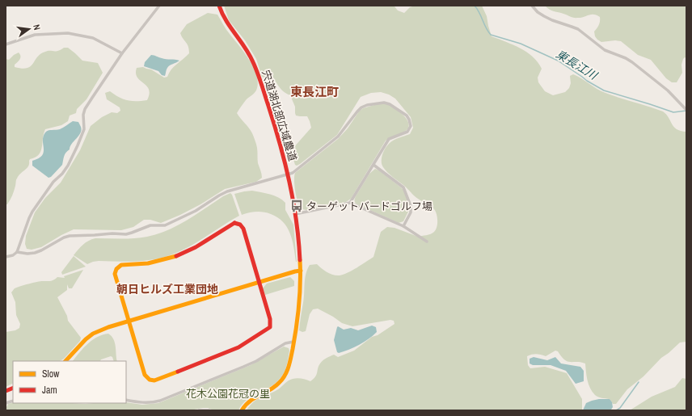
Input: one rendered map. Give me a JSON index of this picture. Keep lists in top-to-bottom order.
{
  "streets": {
    "street": ["宍道湖北部広域農道"]
  },
  "districts": ["東長江町", "朝日ヒルズ工業団地"],
  "water": ["東長江川"],
  "parks": ["花木公園花冠の里"],
  "places": {
    "bus stop": ["ターゲットバードゴルフ場"]
  },
  "legend": ["Slow", "Jam"],
  "north": "right"
}
